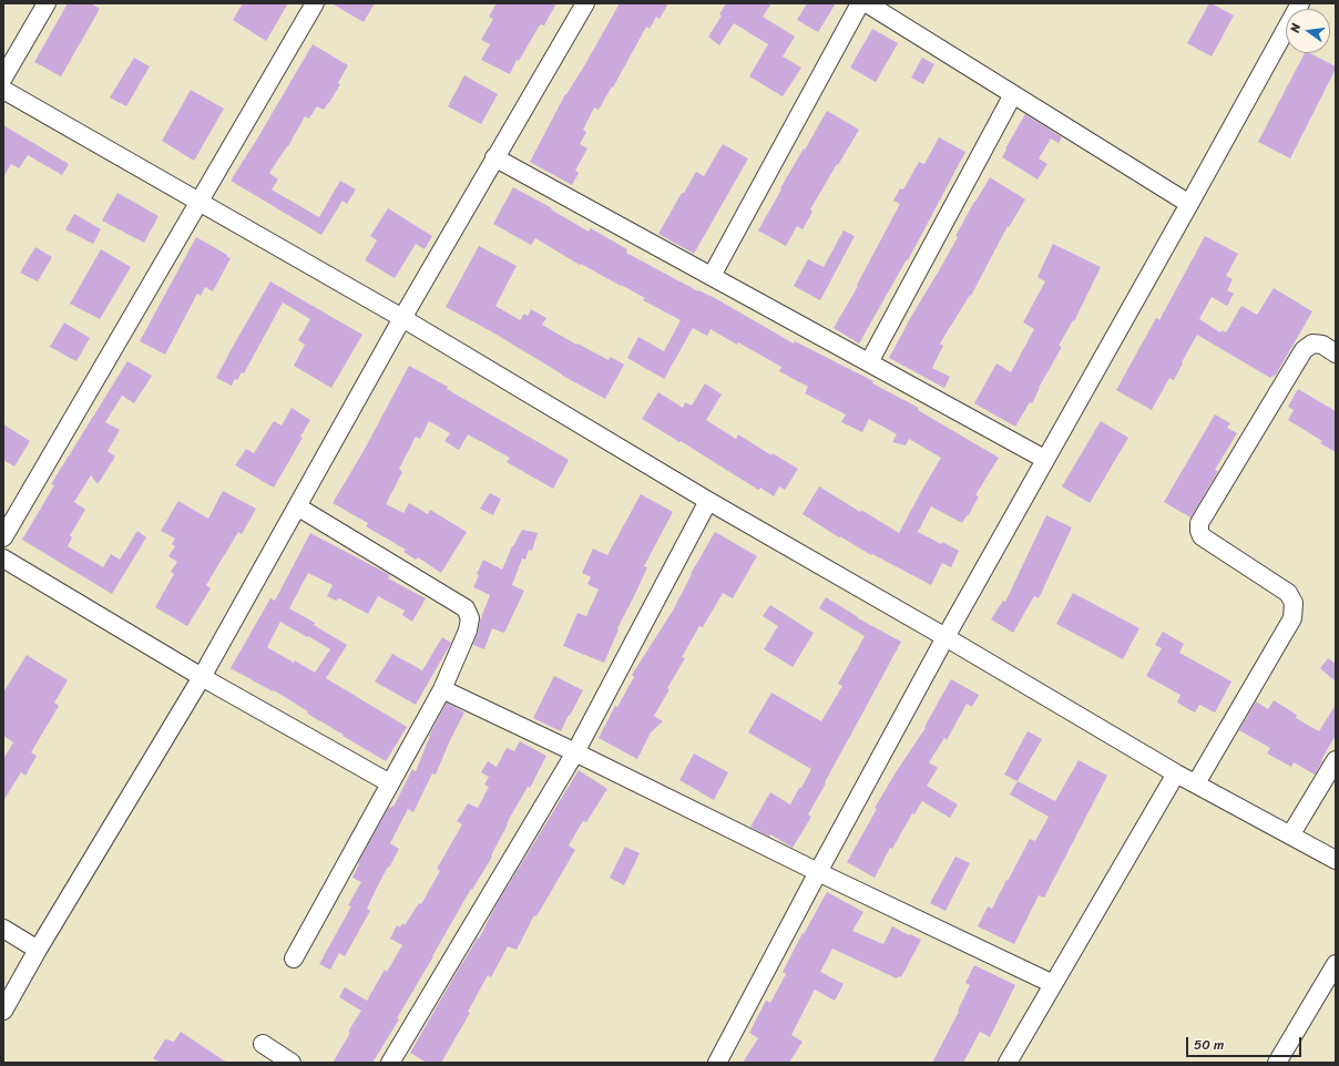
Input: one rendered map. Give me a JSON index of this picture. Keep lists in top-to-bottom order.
{
  "scale_bar": "50 m",
  "north": "left"
}
